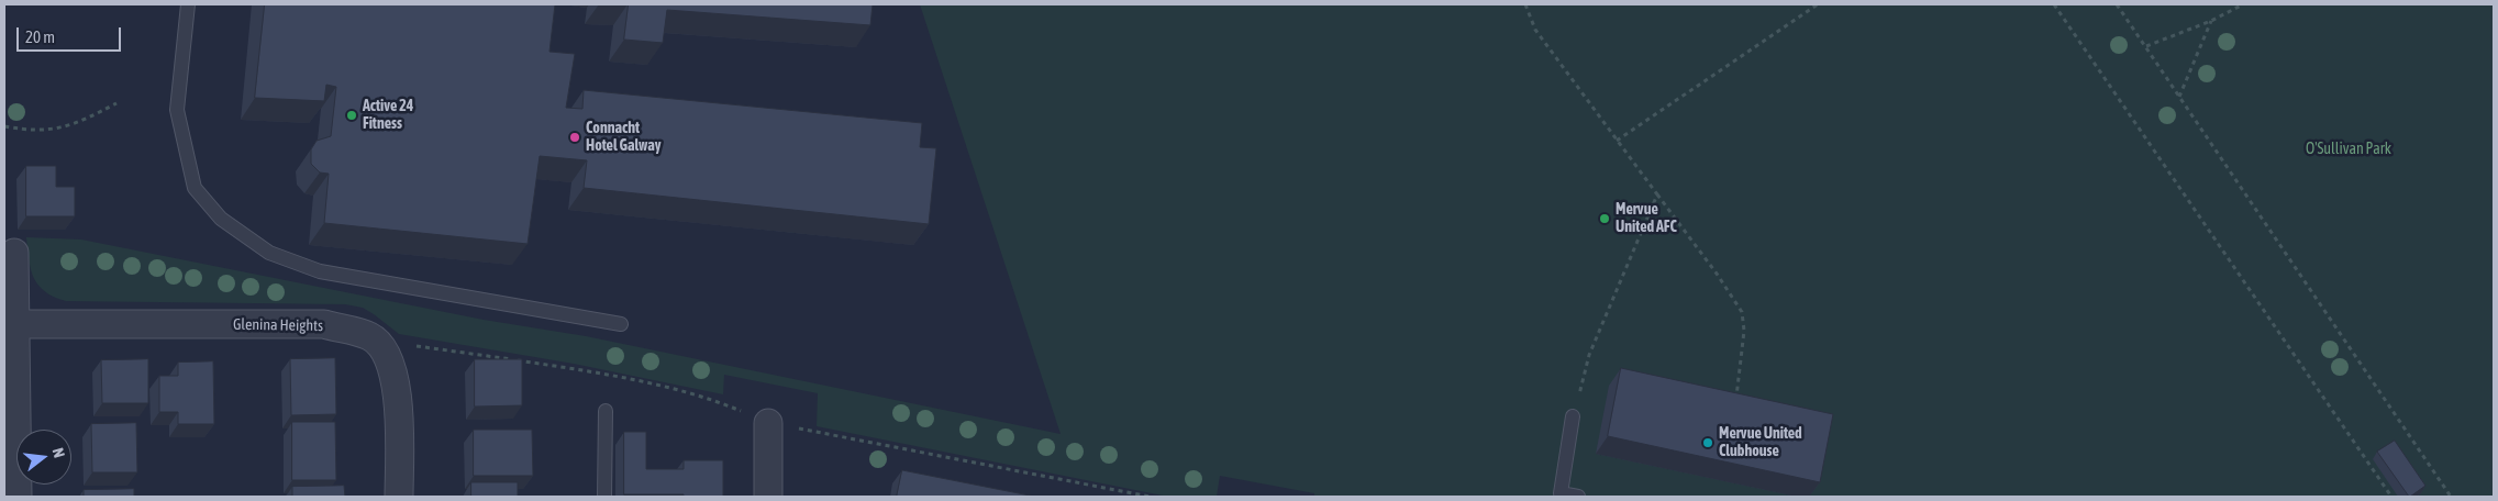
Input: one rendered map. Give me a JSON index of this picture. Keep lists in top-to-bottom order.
{
  "streets": {
    "street": ["Glenina Heights"]
  },
  "parks": ["O'Sullivan Park"],
  "places": [
    "Active 24 Fitness",
    "Connacht Hotel Galway",
    "Mervue United AFC",
    "Mervue United Clubhouse"
  ],
  "scale_bar": "20 m",
  "north": "right"
}
